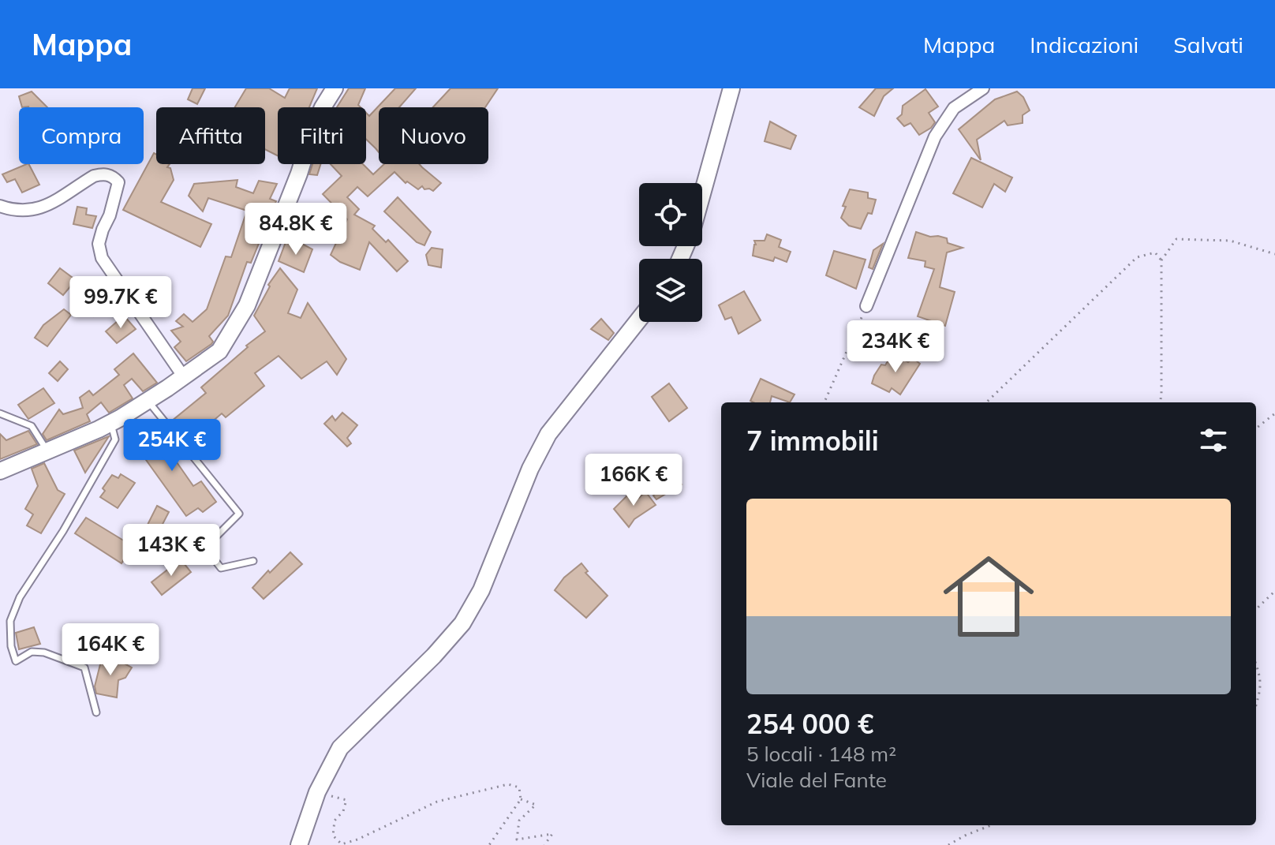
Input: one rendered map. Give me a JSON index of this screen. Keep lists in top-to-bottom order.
{
  "page": {
    "header": "Mappa",
    "nav": ["Mappa", "Indicazioni", "Salvati"],
    "chip": [
      "Compra",
      "Affitta",
      "Filtri",
      "Nuovo"
    ],
    "price": [
      "84.8K €",
      "99.7K €",
      "234K €",
      "254K €",
      "166K €",
      "143K €",
      "164K €"
    ],
    "heading": "7 immobili",
    "list": [
      {
        "name": "254 000 €",
        "note": "5 locali · 148 m² · Viale del Fante"
      }
    ]
  }
}
